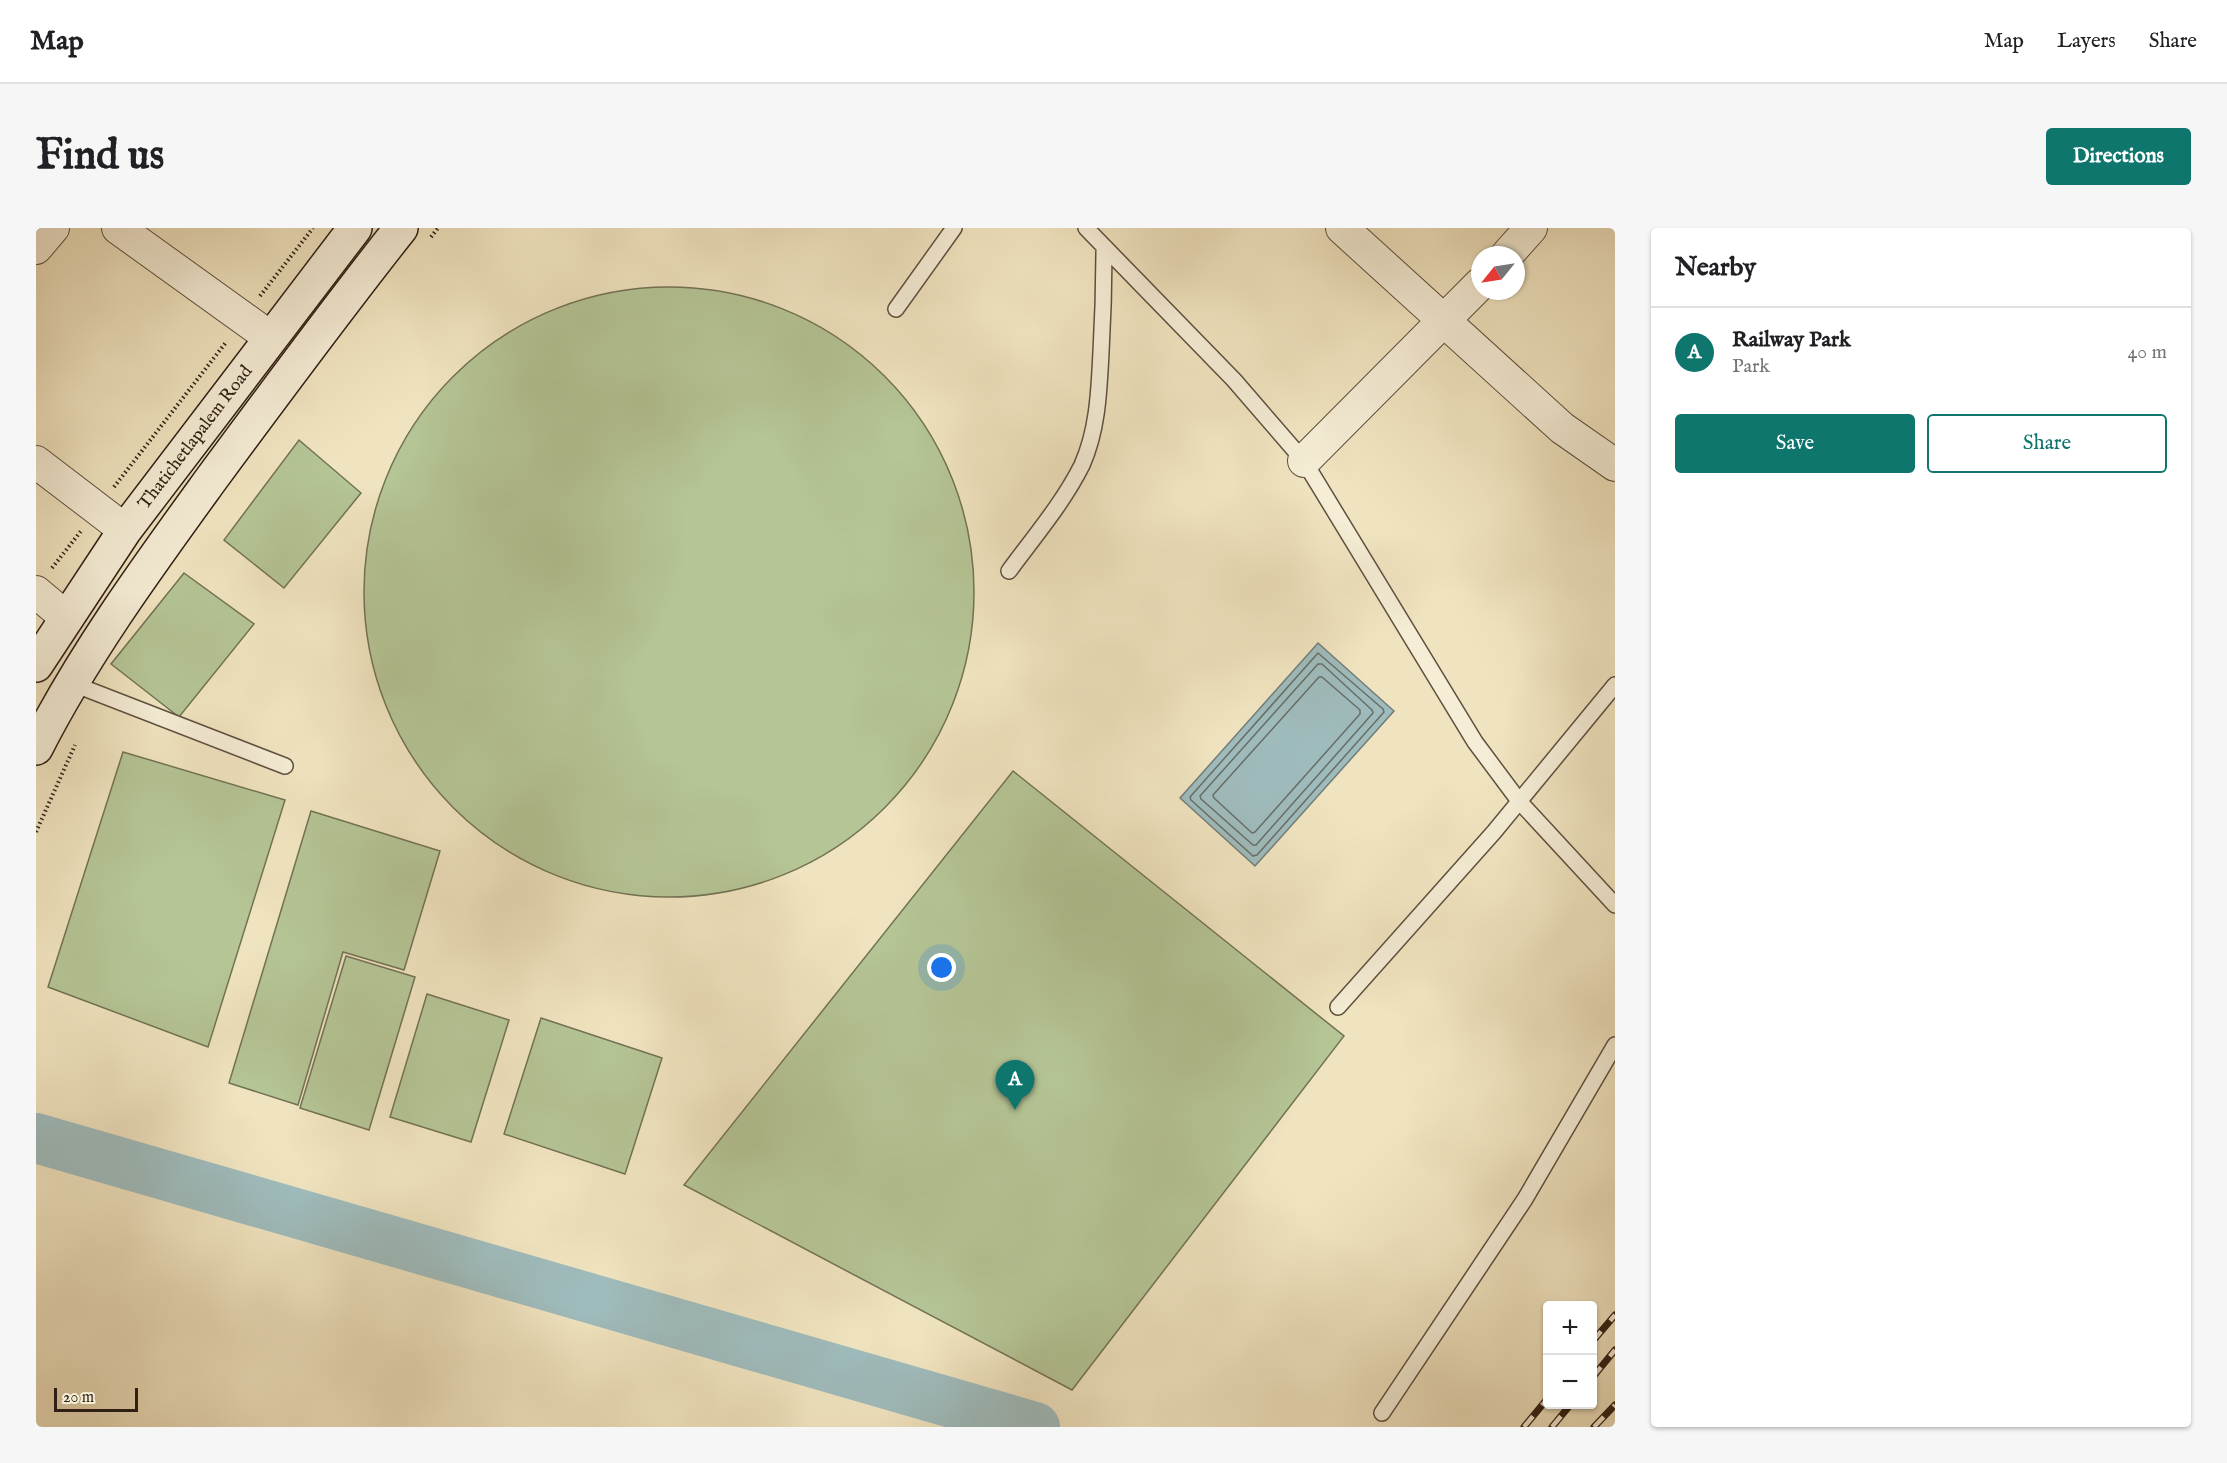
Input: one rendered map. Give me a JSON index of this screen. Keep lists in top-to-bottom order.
{
  "streets": {
    "main road": ["Thatichetlapalem Road"]
  },
  "scale_bar": "20 m",
  "north": "bottom left",
  "page": {
    "header": "Map",
    "nav": ["Map", "Layers", "Share"],
    "buttons": [
      "Directions",
      ["Save", "Share"]
    ],
    "title": "Find us",
    "heading": "Nearby",
    "list": [
      {
        "mark": "A",
        "name": "Railway Park",
        "note": "Park",
        "value": "40 m"
      }
    ],
    "pins": "A",
    "map_buttons": ["+", "−"],
    "scale": "20 m"
  }
}
